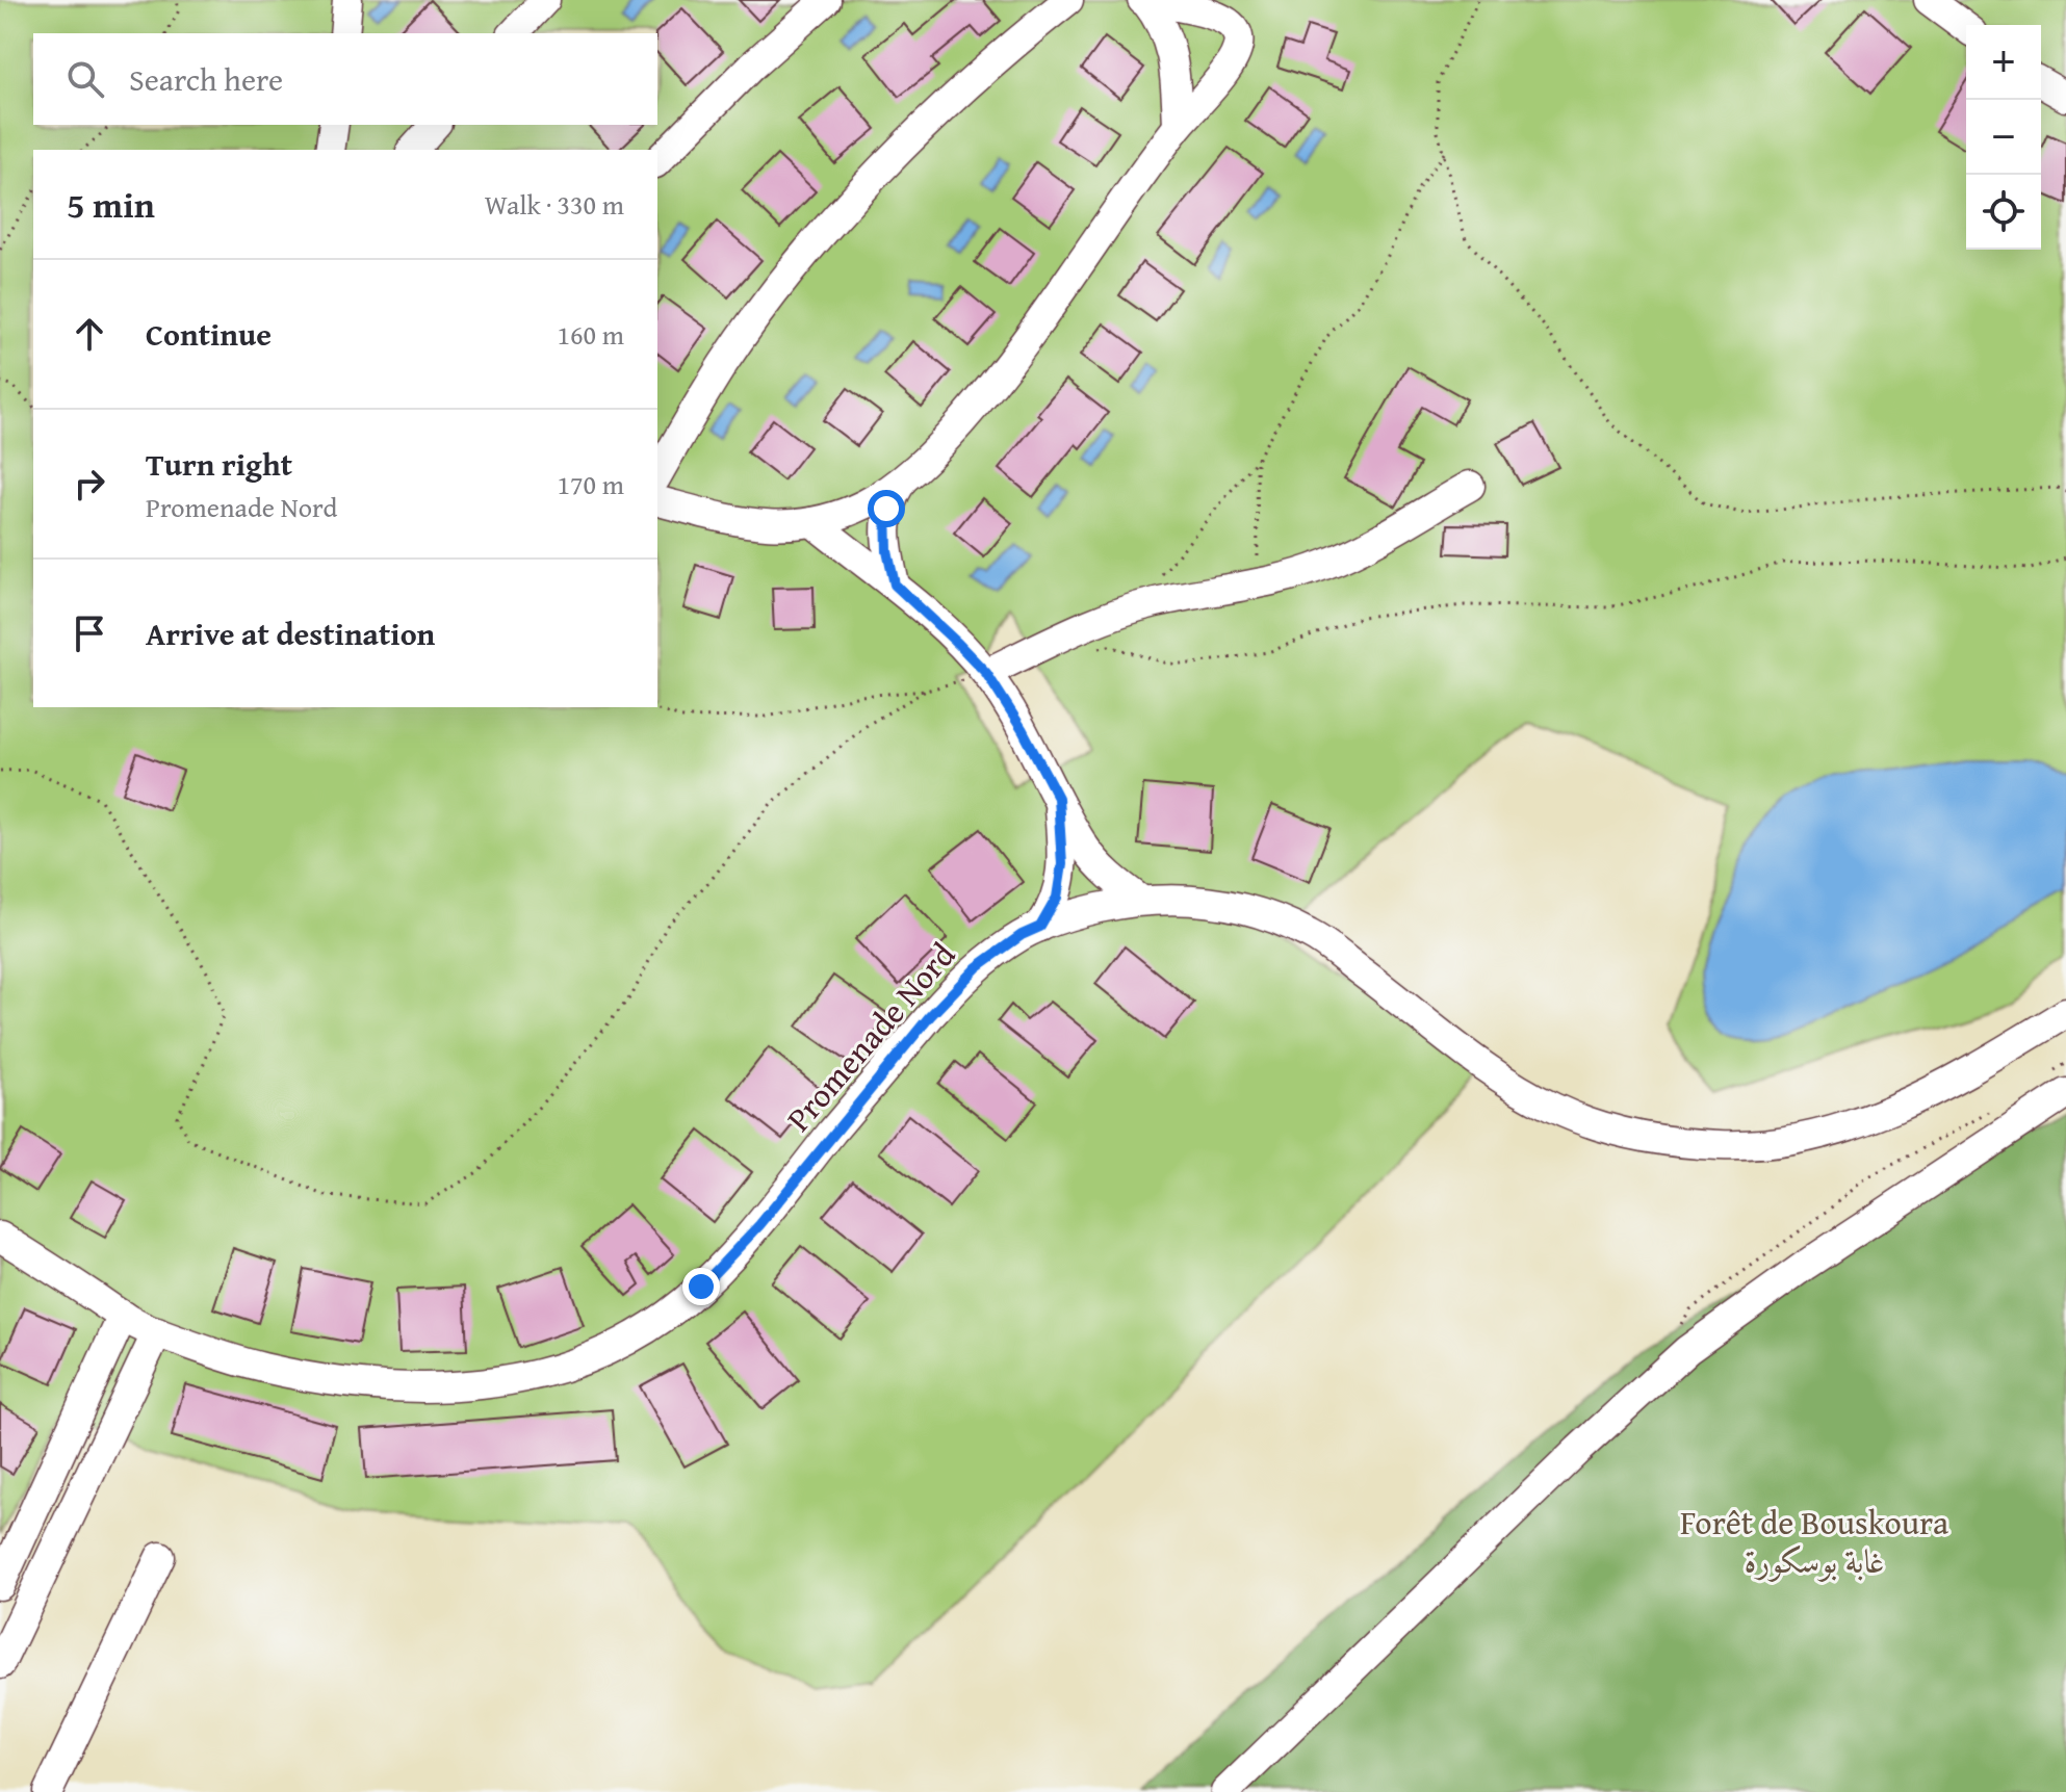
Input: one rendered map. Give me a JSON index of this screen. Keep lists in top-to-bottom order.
{
  "streets": {
    "street": ["Promenade Nord"]
  },
  "parks": ["Forêt de Bouskoura غابة بوسكورة"],
  "page": {
    "map_buttons": ["+", "−"],
    "search": "Search here",
    "heading": ["5 min", "Walk · 330 m"],
    "list": [
      ["Continue", "160 m"],
      ["Turn right", "Promenade Nord", "170 m"],
      "Arrive at destination"
    ]
  }
}
